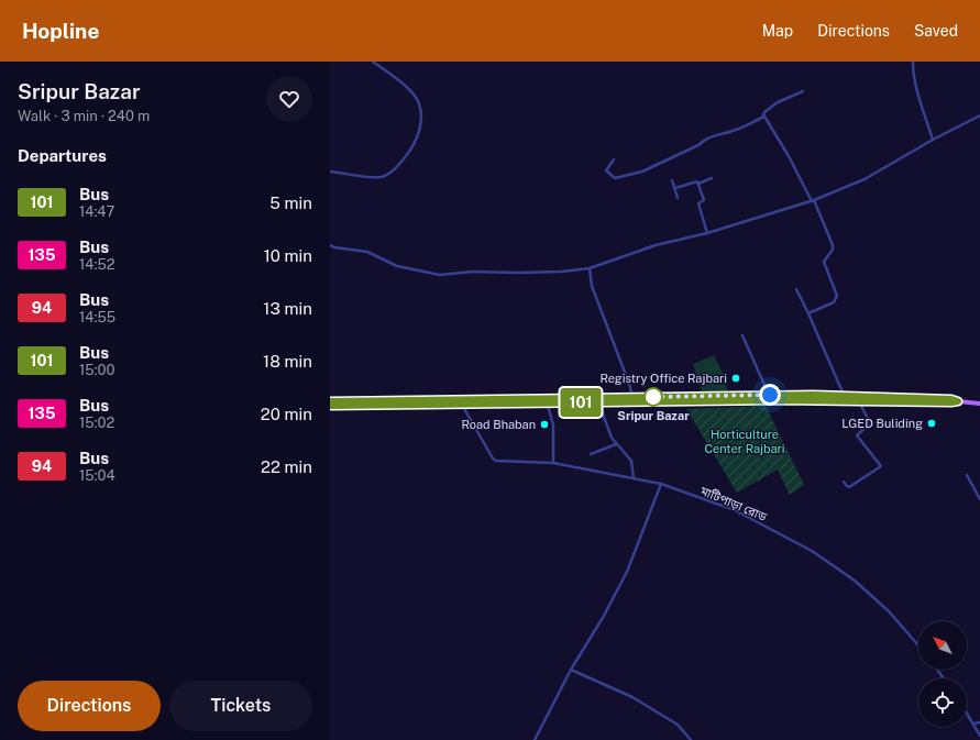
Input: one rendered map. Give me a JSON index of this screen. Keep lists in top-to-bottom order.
{
  "streets": {
    "street": ["মাটিপাড়া রোড"]
  },
  "parks": ["Horticulture Center Rajbari"],
  "places": [
    "Registry Office Rajbari",
    "Sripur Bazar",
    "LGED Buliding",
    "Road Bhaban"
  ],
  "lines": ["bus line 101"],
  "north": "top left",
  "page": {
    "header": "Hopline",
    "nav": ["Map", "Directions", "Saved"],
    "heading": [
      ["Sripur Bazar", "Walk · 3 min · 240 m"],
      "Departures"
    ],
    "on_map": "101",
    "list": [
      {
        "mark": "101",
        "name": "Bus",
        "note": "14:47",
        "value": "5 min"
      },
      {
        "mark": "135",
        "name": "Bus",
        "note": "14:52",
        "value": "10 min"
      },
      {
        "mark": "94",
        "name": "Bus",
        "note": "14:55",
        "value": "13 min"
      },
      {
        "mark": "101",
        "name": "Bus",
        "note": "15:00",
        "value": "18 min"
      },
      {
        "mark": "135",
        "name": "Bus",
        "note": "15:02",
        "value": "20 min"
      },
      {
        "mark": "94",
        "name": "Bus",
        "note": "15:04",
        "value": "22 min"
      }
    ],
    "buttons": ["Directions", "Tickets"]
  }
}
